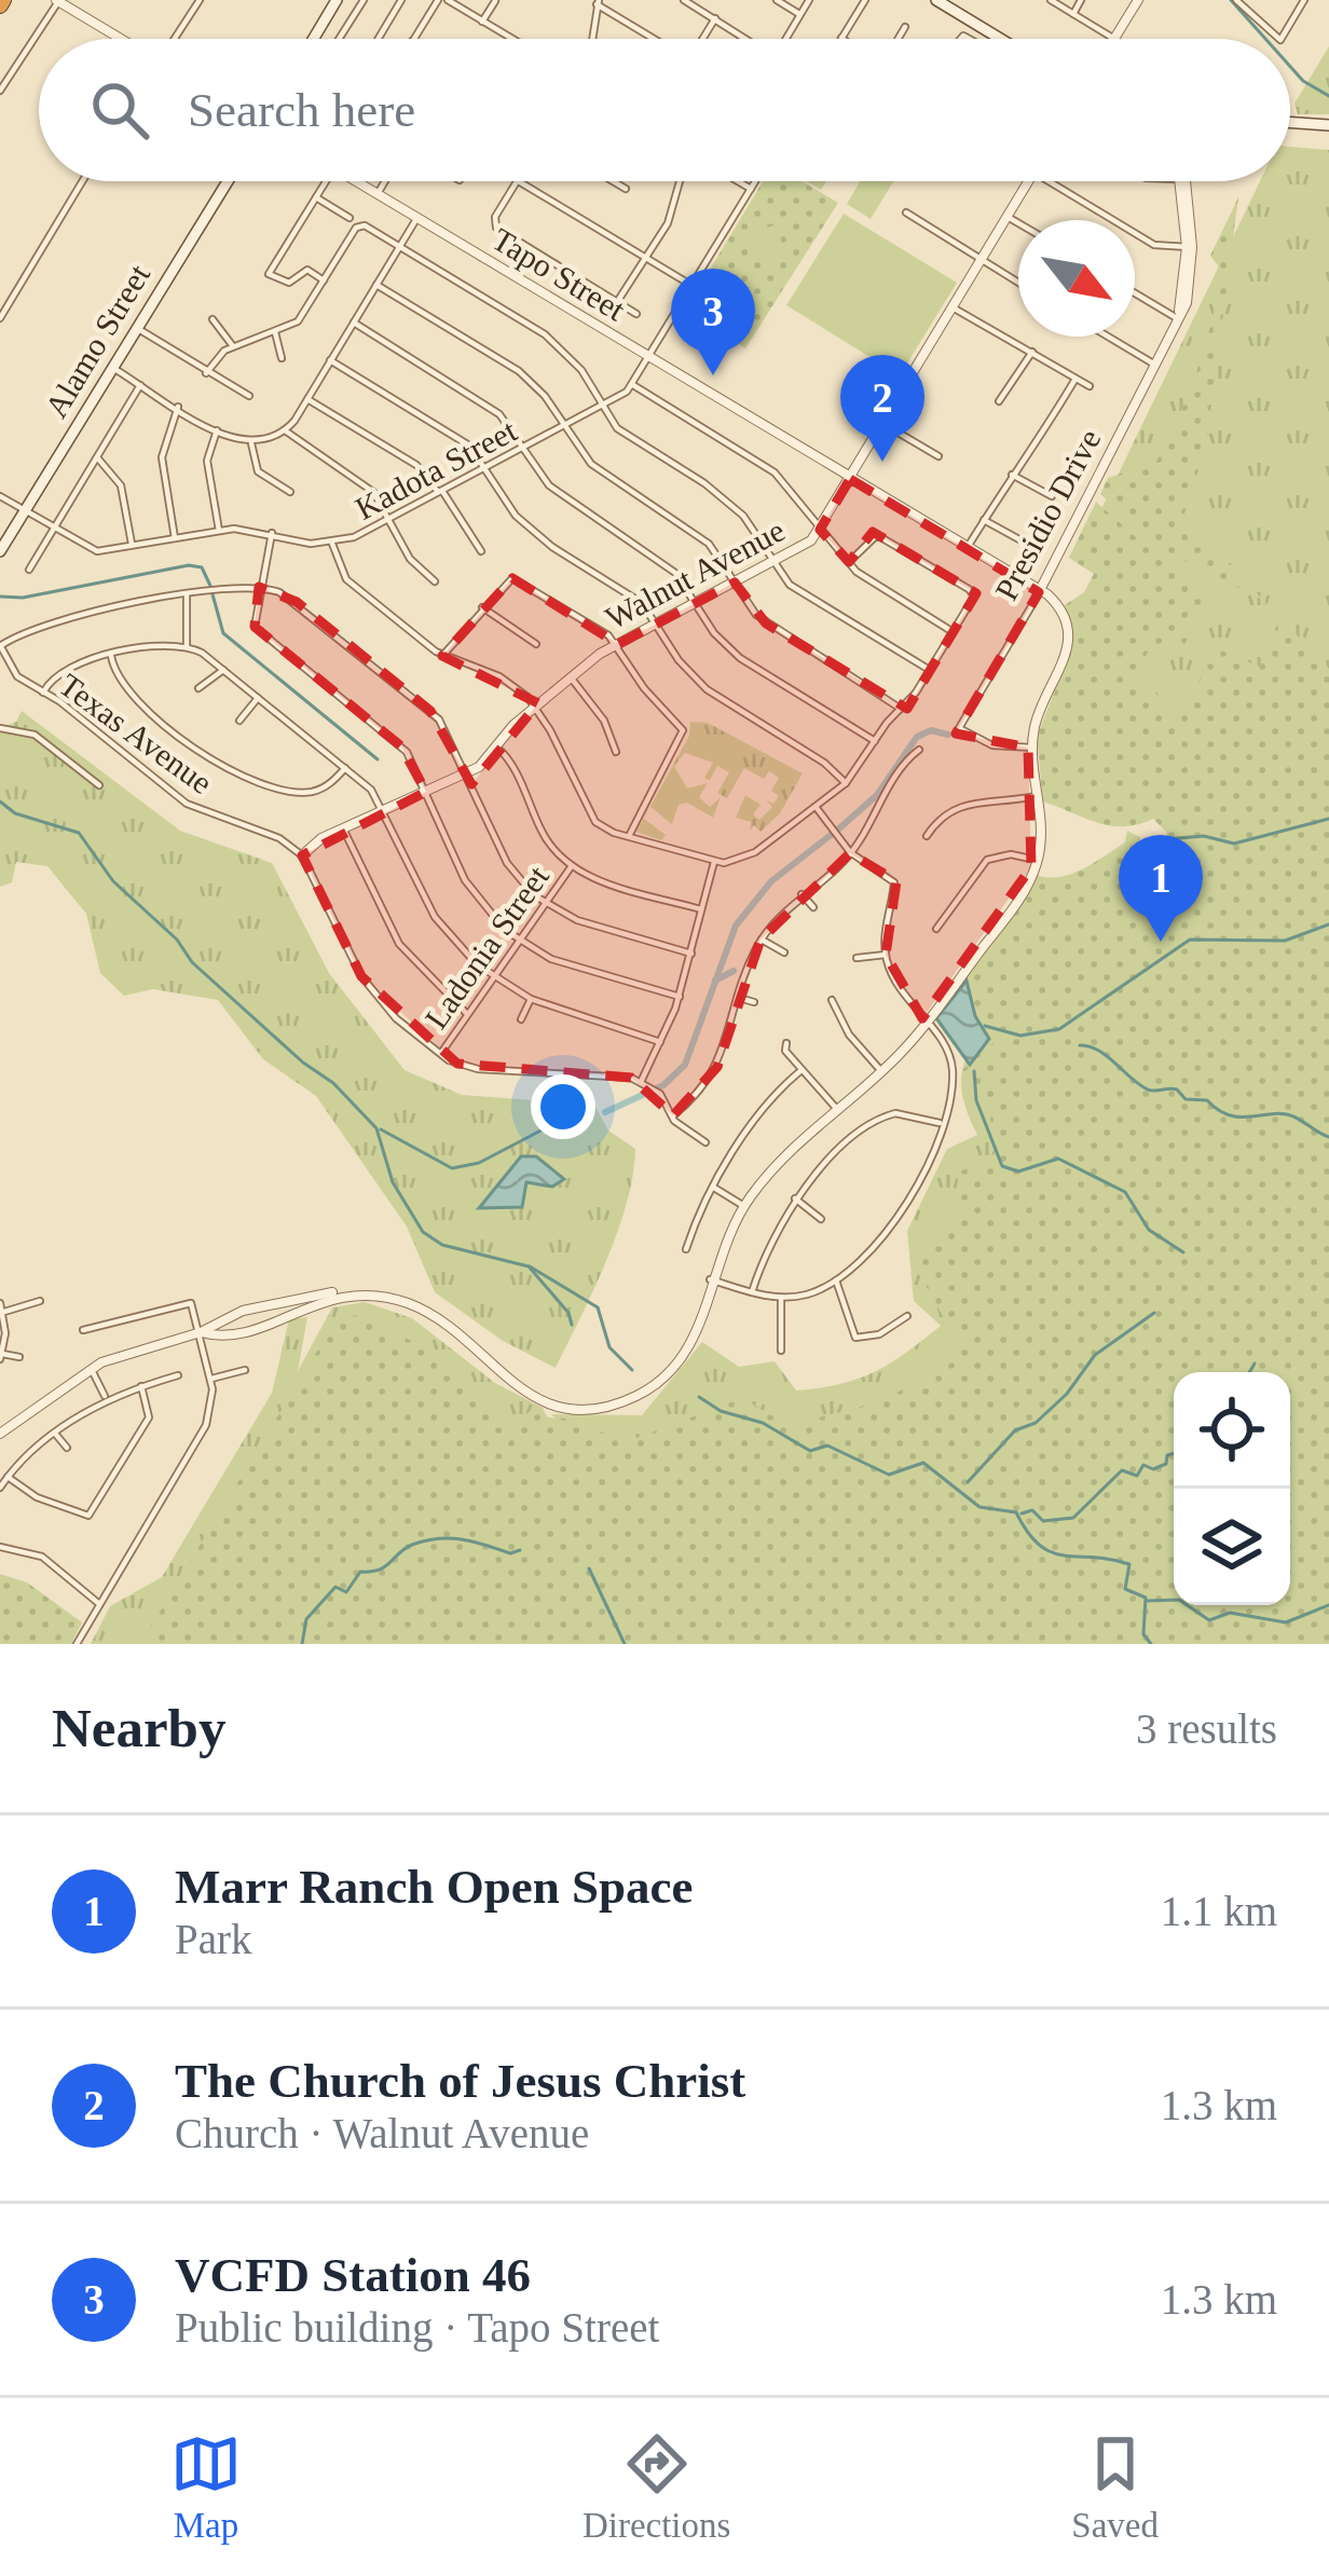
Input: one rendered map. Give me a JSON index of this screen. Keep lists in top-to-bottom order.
{
  "streets": {
    "main road": ["Alamo Street"],
    "street": [
      "Tapo Street",
      "Kadota Street",
      "Presidio Drive",
      "Walnut Avenue",
      "Texas Avenue",
      "Ladonia Street"
    ]
  },
  "crossings": [
    ["Tapo Street", "Kadota Street"],
    ["Tapo Street", "Presidio Drive"],
    ["Tapo Street", "Walnut Avenue"],
    ["Alamo Street", "Kadota Street"],
    ["Walnut Avenue", "Texas Avenue"]
  ],
  "north": "bottom right",
  "page": {
    "search": "Search here",
    "pins": ["3", "2", "1"],
    "heading": ["Nearby", "3 results"],
    "list": [
      {
        "mark": "1",
        "name": "Marr Ranch Open Space",
        "note": "Park",
        "value": "1.1 km"
      },
      {
        "mark": "2",
        "name": "The Church of Jesus Christ",
        "note": "Church · Walnut Avenue",
        "value": "1.3 km"
      },
      {
        "mark": "3",
        "name": "VCFD Station 46",
        "note": "Public building · Tapo Street",
        "value": "1.3 km"
      }
    ],
    "nav": ["Map", "Directions", "Saved"]
  }
}
